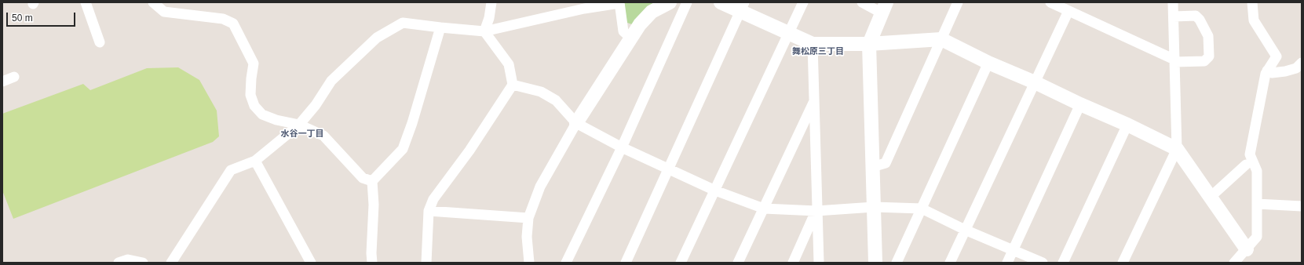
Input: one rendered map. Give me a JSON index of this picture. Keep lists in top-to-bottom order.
{
  "districts": ["舞松原三丁目", "水谷一丁目"],
  "scale_bar": "50 m"
}
